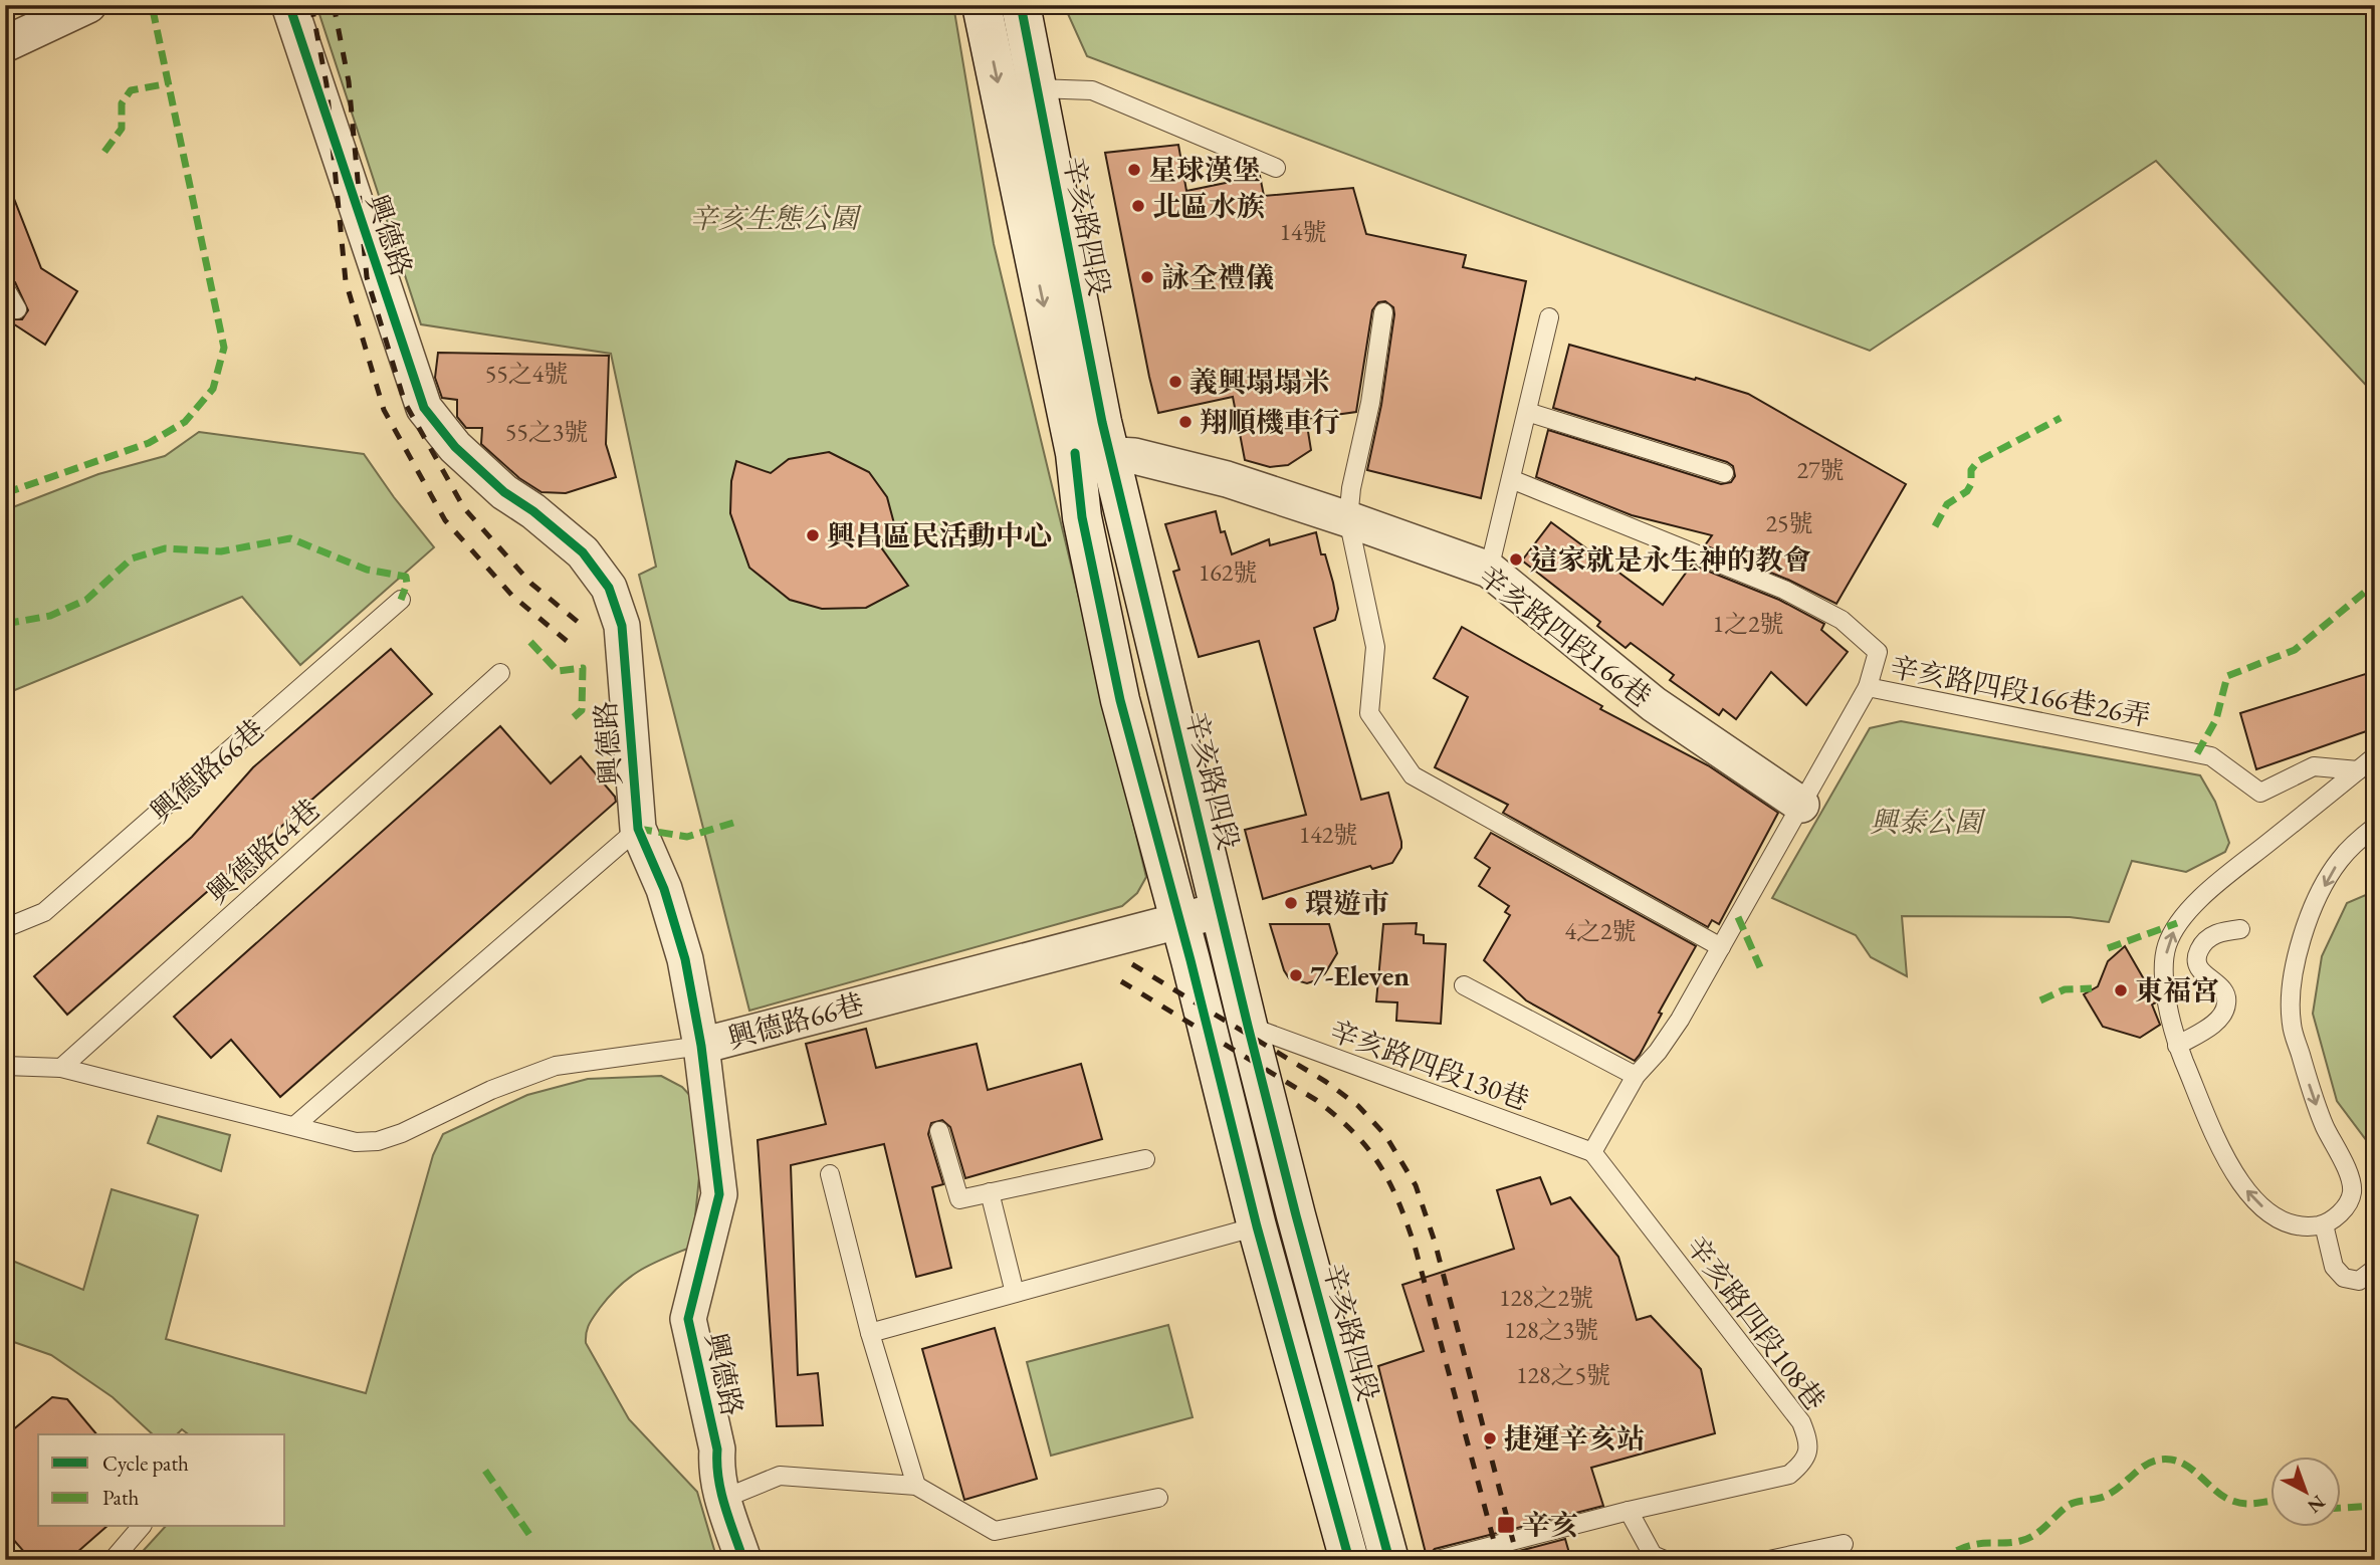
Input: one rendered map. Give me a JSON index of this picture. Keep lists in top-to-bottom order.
{
  "streets": {
    "main road": ["辛亥路四段"],
    "street": ["興德路", "辛亥路四段166巷", "興德路66巷"],
    "lane": [
      "辛亥路四段166巷26弄",
      "興德路64巷",
      "辛亥路四段130巷",
      "辛亥路四段108巷"
    ]
  },
  "crossings": [
    ["辛亥路四段", "辛亥路四段166巷"],
    ["辛亥路四段", "興德路66巷"],
    ["辛亥路四段", "辛亥路四段130巷"],
    ["興德路", "興德路66巷"],
    ["辛亥路四段166巷", "辛亥路四段166巷26弄"],
    ["辛亥路四段166巷26弄", "辛亥路四段130巷"],
    ["辛亥路四段166巷26弄", "辛亥路四段108巷"],
    ["興德路66巷", "興德路64巷"],
    ["辛亥路四段130巷", "辛亥路四段108巷"]
  ],
  "parks": ["辛亥生態公園", "興泰公園"],
  "places": {
    "other": [
      "星球漢堡",
      "北區水族",
      "詠全禮儀",
      "義興塌塌米",
      "翔順機車行",
      "興昌區民活動中心",
      "這家就是永生神的教會",
      "環遊市",
      "7-Eleven",
      "東福宮",
      "捷運辛亥站"
    ],
    "transit": ["辛亥"]
  },
  "house_numbers": [
    "14號",
    "55之4號",
    "55之3號",
    "27號",
    "25號",
    "162號",
    "1之2號",
    "142號",
    "4之2號",
    "128之2號",
    "128之3號",
    "128之5號"
  ],
  "legend": ["Cycle path", "Path"],
  "north": "bottom right"
}
